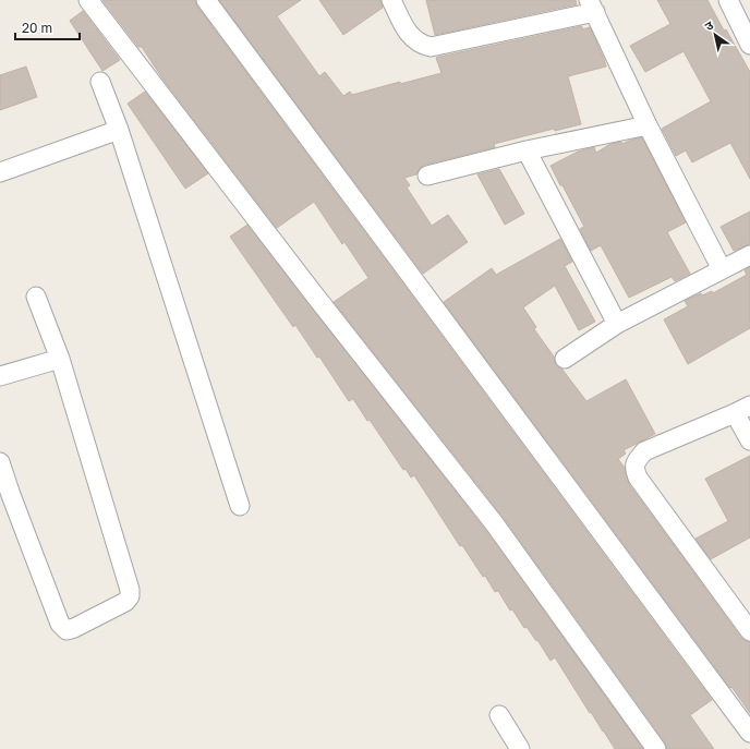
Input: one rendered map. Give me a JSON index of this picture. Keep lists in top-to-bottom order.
{
  "scale_bar": "20 m",
  "north": "top left"
}
